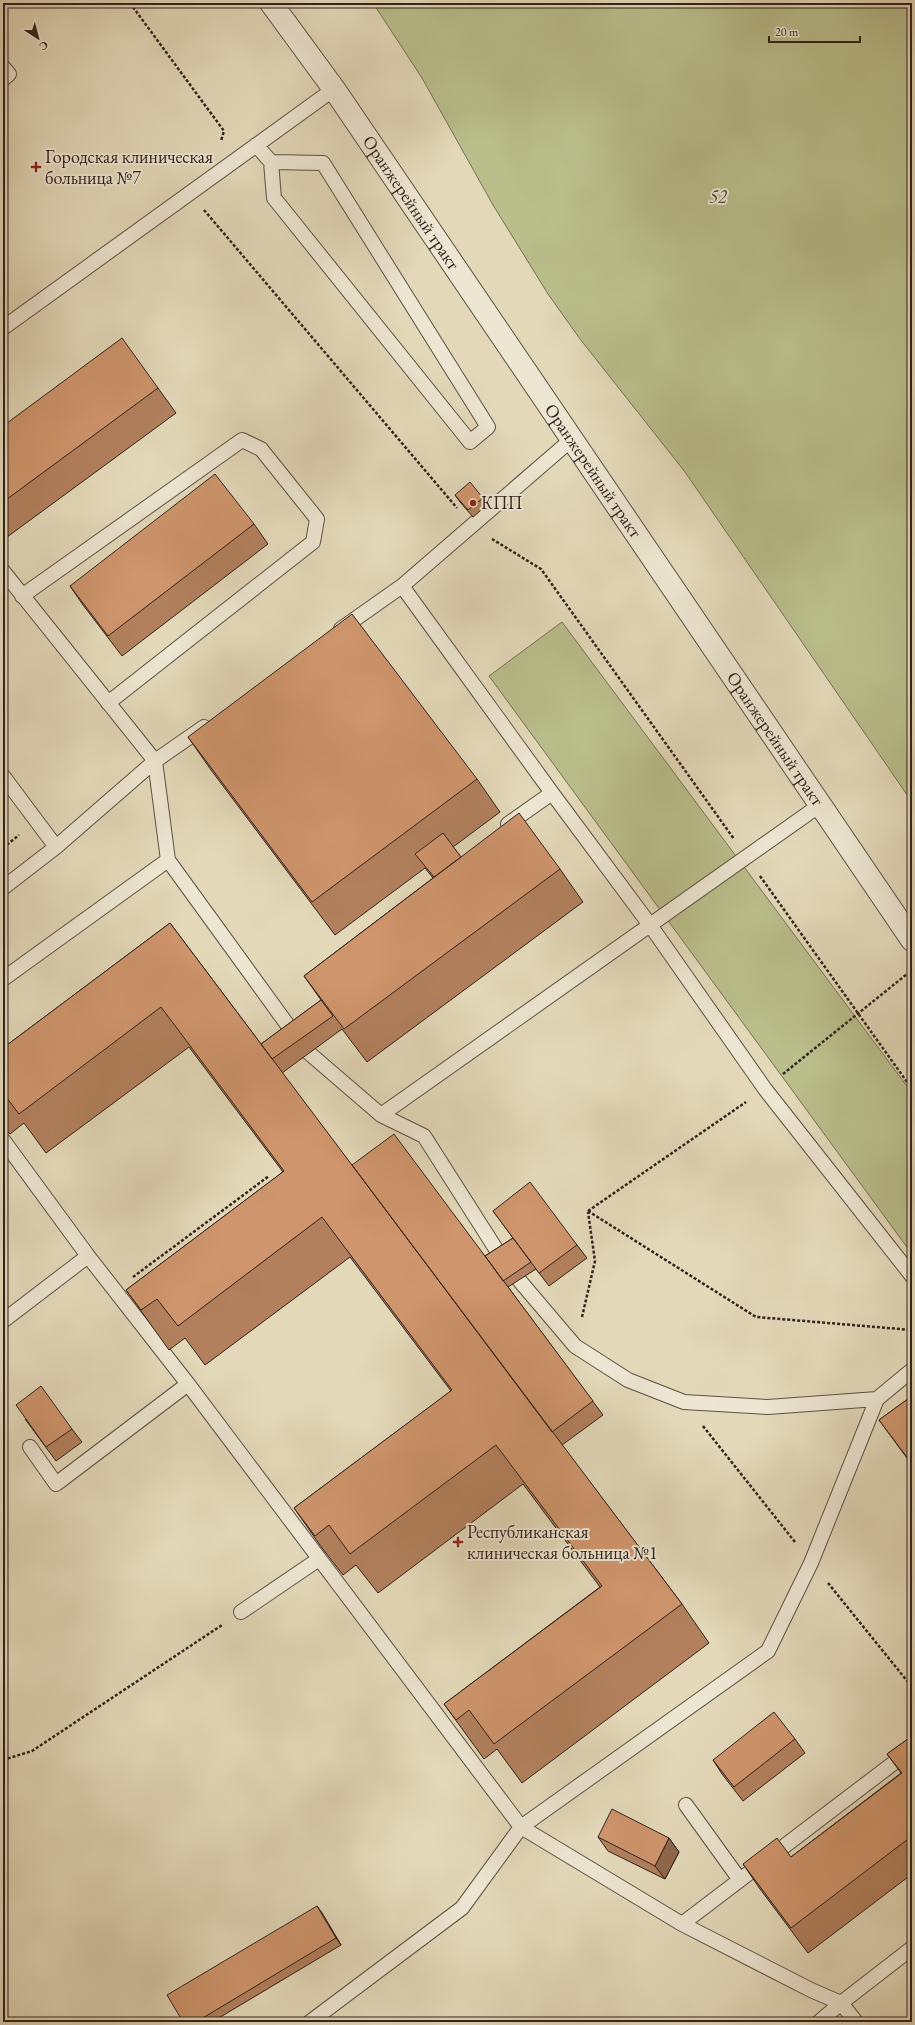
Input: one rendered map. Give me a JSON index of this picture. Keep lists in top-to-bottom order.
{
  "streets": {
    "street": ["Оранжерейный тракт"]
  },
  "parks": ["52"],
  "places": {
    "health": ["Городская клиническая больница №7", "Республиканская клиническая больница №1"],
    "other": ["КПП"]
  },
  "scale_bar": "20 m",
  "north": "bottom right"
}
